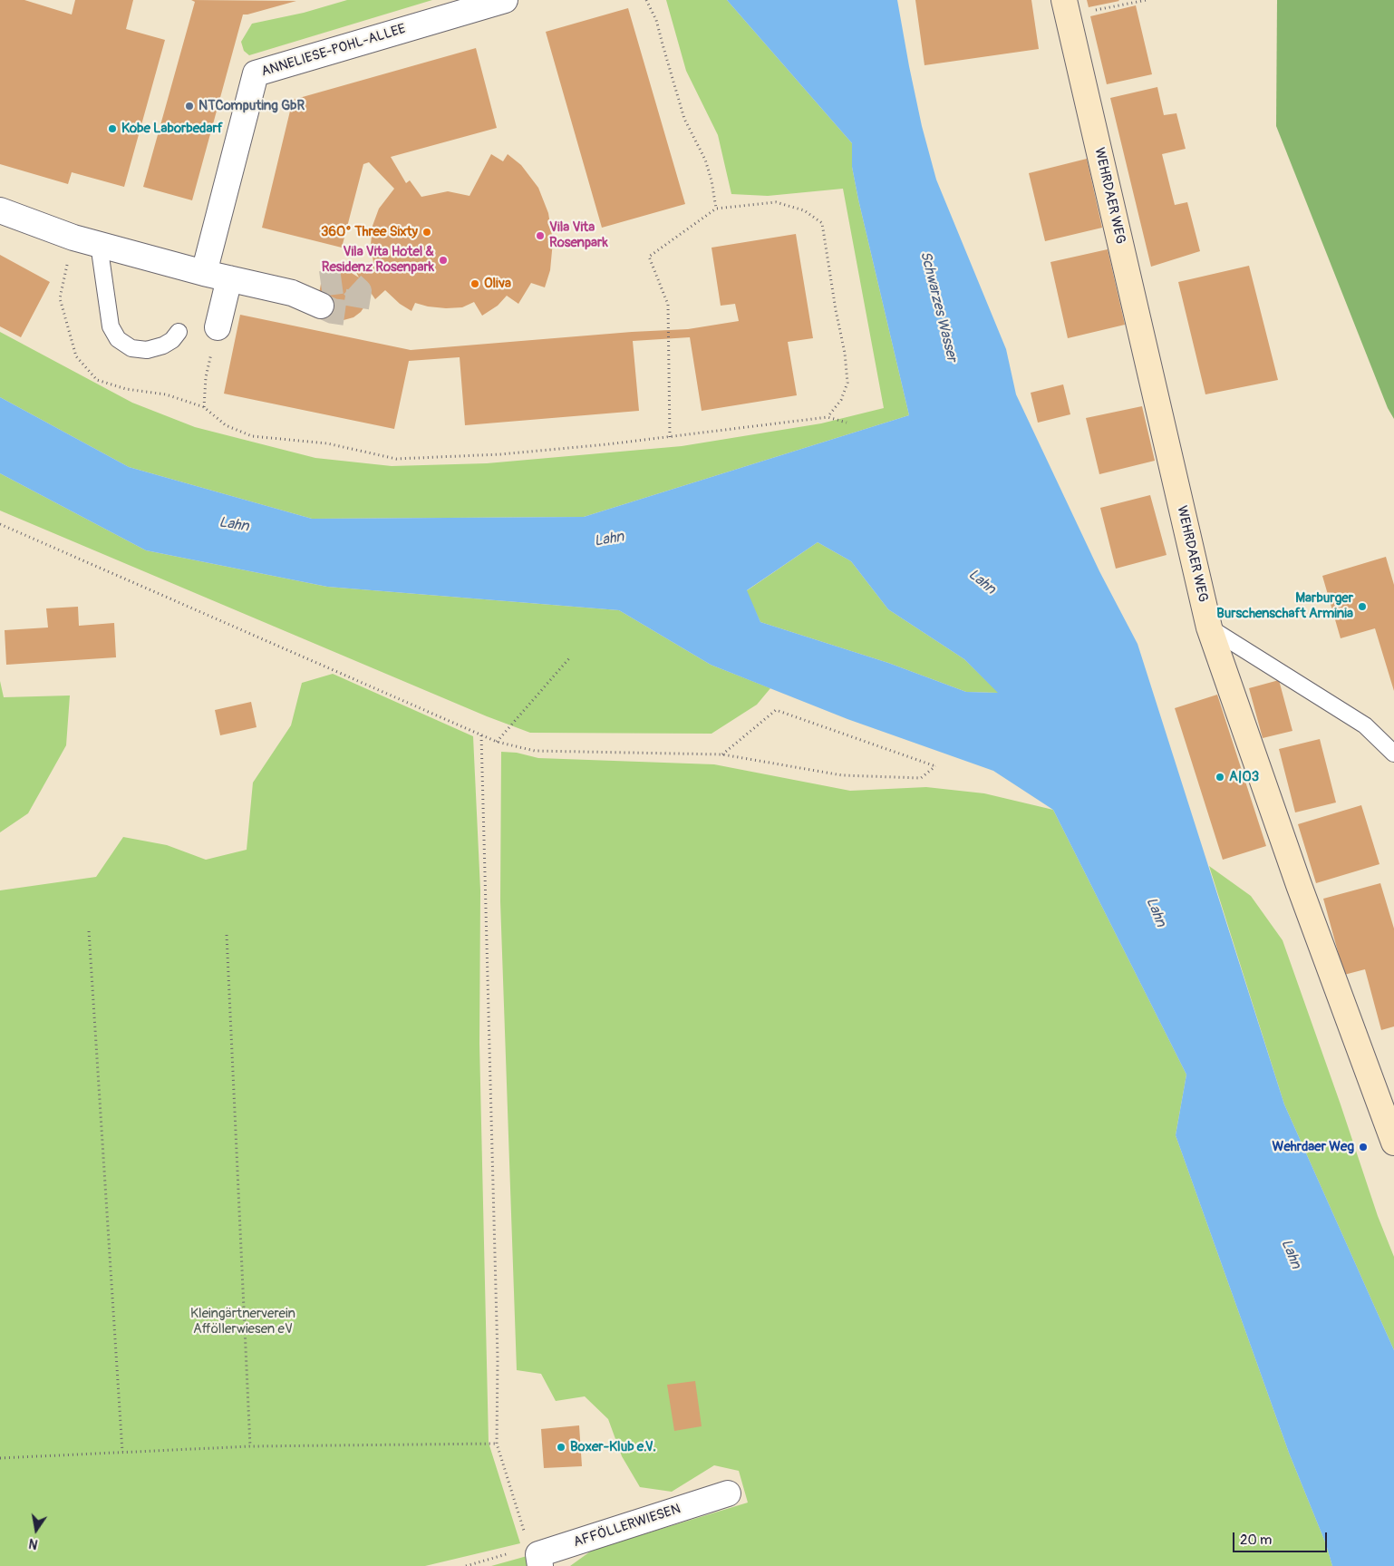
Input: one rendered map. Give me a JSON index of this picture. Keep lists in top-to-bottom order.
{
  "streets": {
    "main road": ["WEHRDAER WEG"],
    "street": ["ANNELIESE-POHL-ALLEE", "AFFÖLLERWIESEN"]
  },
  "water": ["Schwarzes Wasser", "Lahn"],
  "parks": ["Kleingärtnerverein Afföllerwiesen eV"],
  "places": [
    "NTComputing GbR",
    "Kobe Laborbedarf",
    "360° Three Sixty",
    "Vila Vita Rosenpark",
    "Vila Vita Hotel & Residenz Rosenpark",
    "Oliva",
    "Marburger Burschenschaft Arminia",
    "A|03",
    "Wehrdaer Weg",
    "Boxer-Klub e.V."
  ],
  "scale_bar": "20 m",
  "north": "bottom"
}
